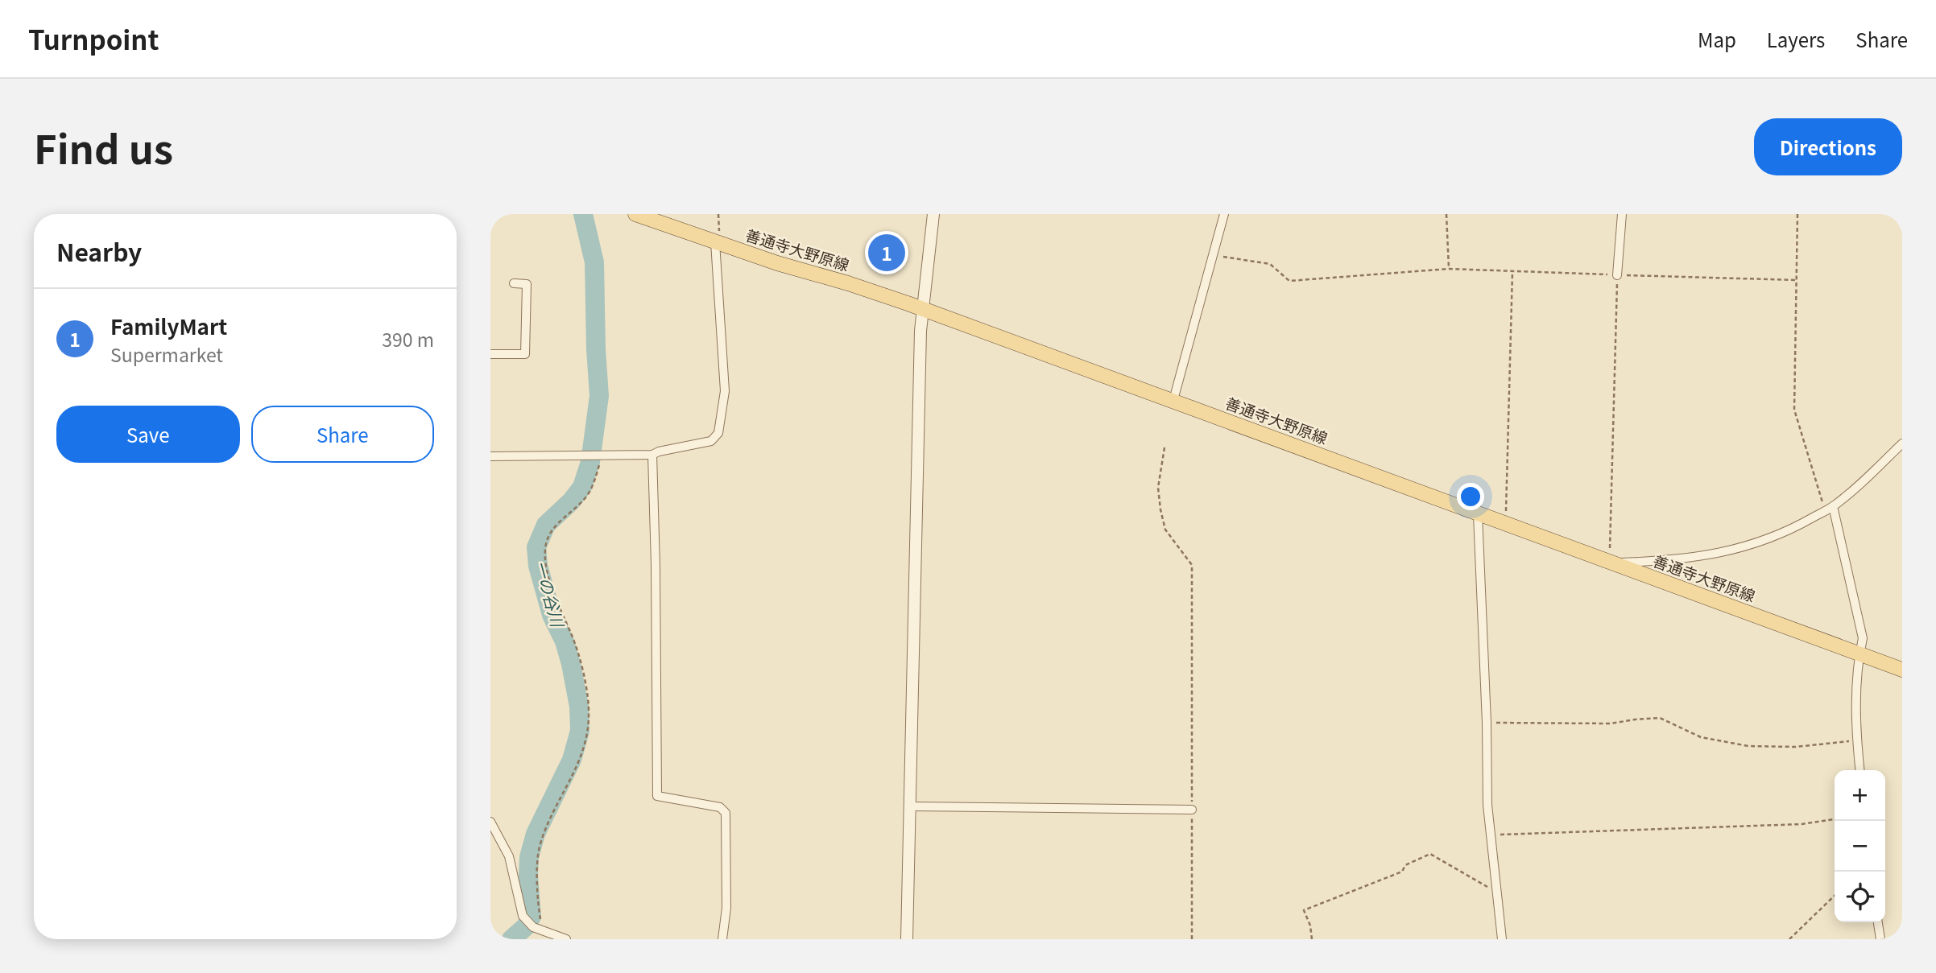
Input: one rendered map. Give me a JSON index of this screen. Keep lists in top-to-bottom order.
{
  "streets": {
    "main road": ["善通寺大野原線"]
  },
  "water": ["一の谷川"],
  "page": {
    "header": "Turnpoint",
    "nav": ["Map", "Layers", "Share"],
    "title": "Find us",
    "buttons": [
      "Directions",
      ["Save", "Share"]
    ],
    "heading": "Nearby",
    "pins": "1",
    "list": [
      {
        "mark": "1",
        "name": "FamilyMart",
        "note": "Supermarket",
        "value": "390 m"
      }
    ],
    "map_buttons": ["+", "−"]
  }
}
